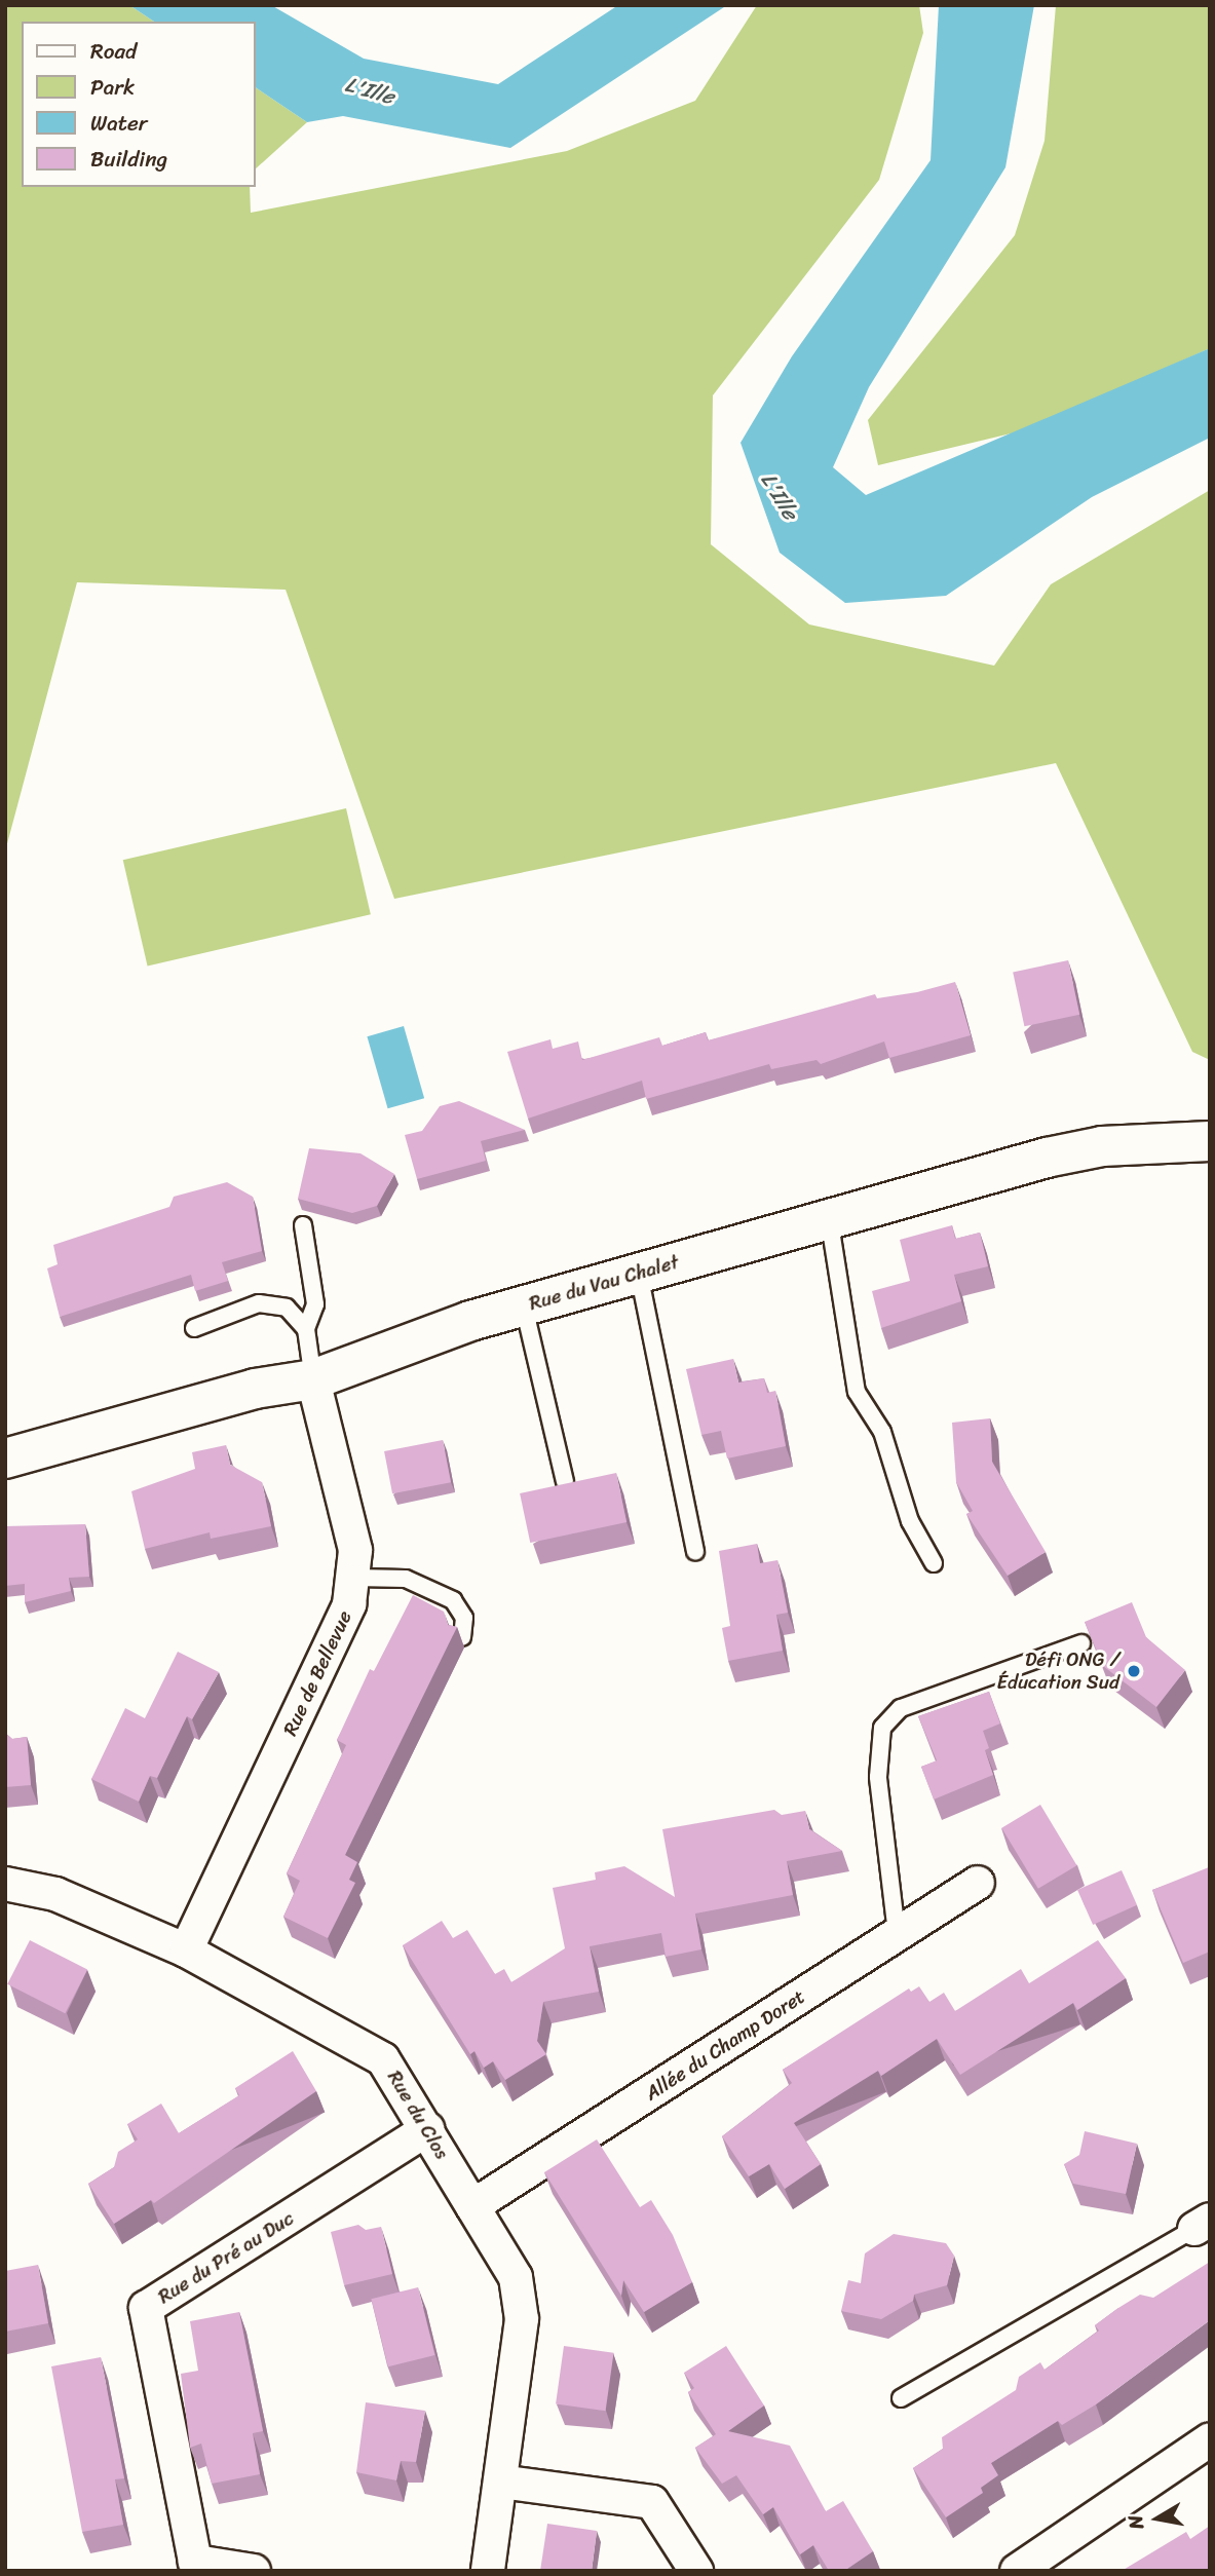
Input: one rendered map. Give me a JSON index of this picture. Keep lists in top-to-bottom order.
{
  "streets": {
    "street": [
      "Rue du Vau Chalet",
      "Rue de Bellevue",
      "Allée du Champ Doret",
      "Rue du Clos",
      "Rue du Pré au Duc"
    ]
  },
  "crossings": [
    ["Rue du Vau Chalet", "Rue de Bellevue"],
    ["Rue de Bellevue", "Rue du Clos"],
    ["Allée du Champ Doret", "Rue du Clos"],
    ["Rue du Clos", "Rue du Pré au Duc"]
  ],
  "water": ["L'Ille"],
  "places": ["Défi ONG / Éducation Sud"],
  "legend": [
    "Road",
    "Park",
    "Water",
    "Building"
  ],
  "north": "left"
}
